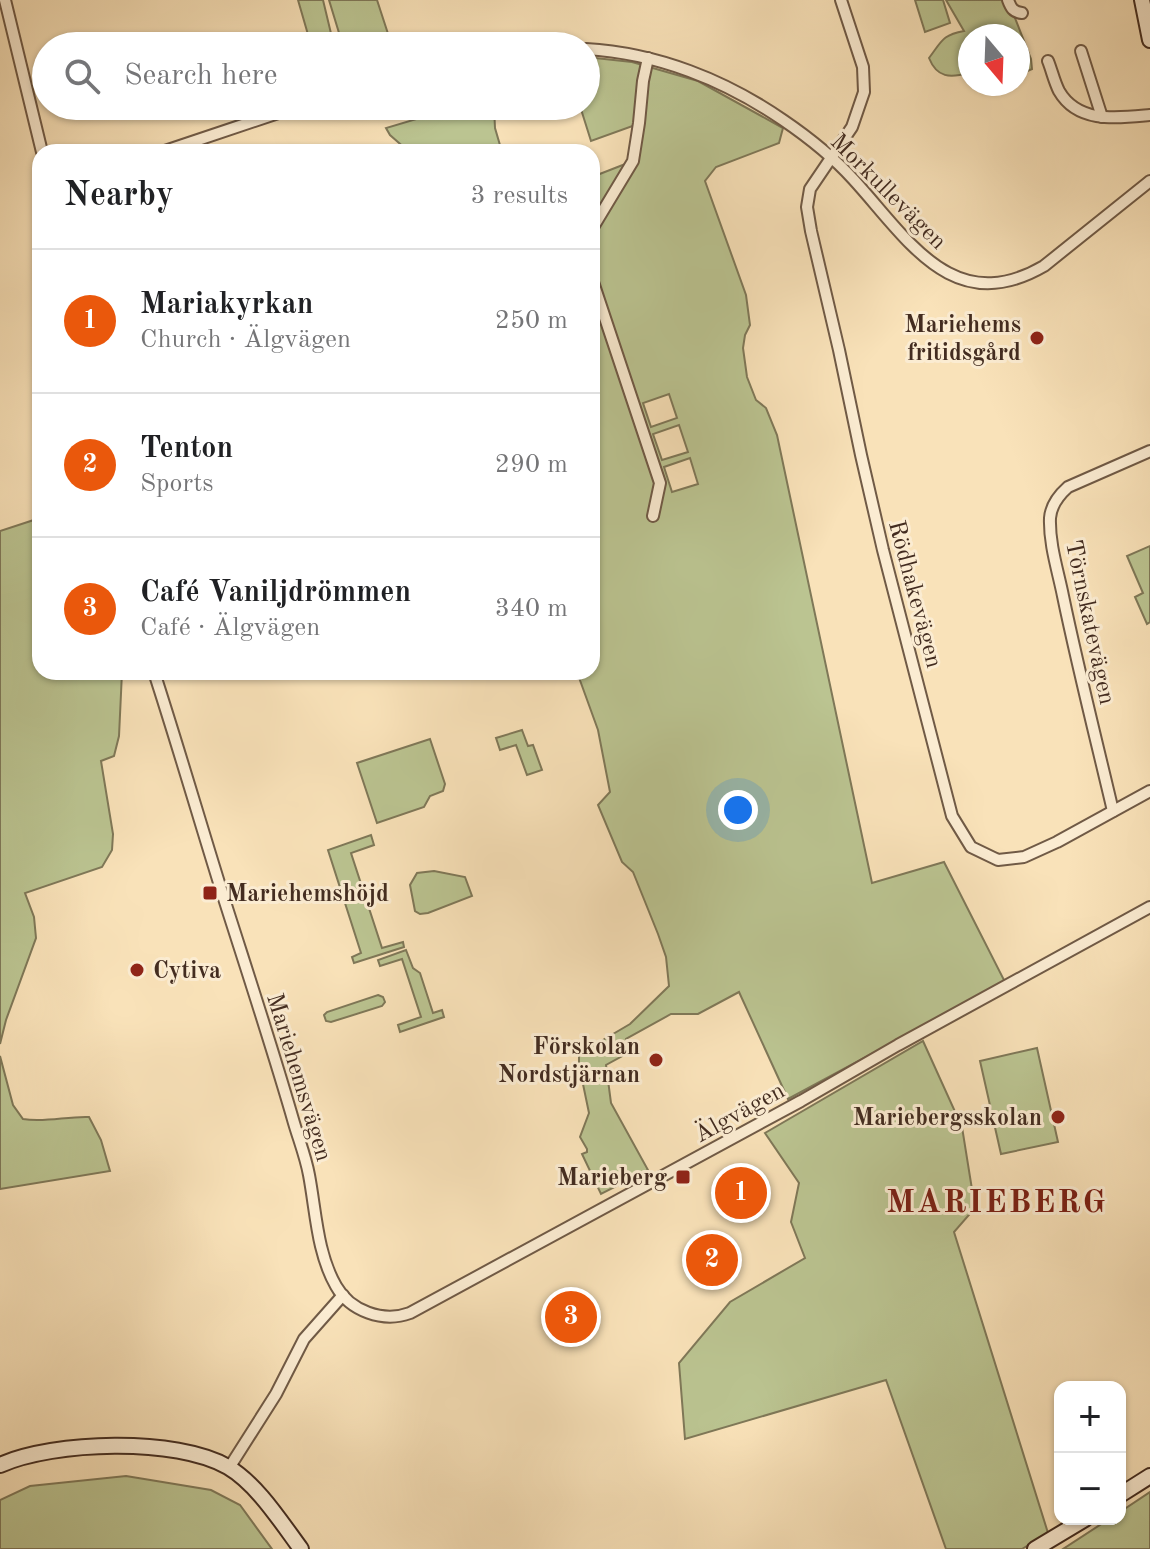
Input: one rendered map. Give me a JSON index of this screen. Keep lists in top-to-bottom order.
{
  "streets": {
    "street": [
      "Morkullevägen",
      "Rödhakevägen",
      "Törnskatevägen",
      "Mariehemsvägen",
      "Älgvägen"
    ]
  },
  "crossings": [
    ["Morkullevägen", "Rödhakevägen"],
    ["Rödhakevägen", "Törnskatevägen"],
    ["Mariehemsvägen", "Älgvägen"]
  ],
  "districts": ["MARIEBERG"],
  "places": {
    "other": [
      "Mariehems fritidsgård",
      "Cytiva",
      "Förskolan Nordstjärnan",
      "Mariebergsskolan"
    ],
    "transit": ["Mariehemshöjd", "Marieberg"]
  },
  "north": "bottom",
  "page": {
    "search": "Search here",
    "heading": ["Nearby", "3 results"],
    "list": [
      {
        "mark": "1",
        "name": "Mariakyrkan",
        "note": "Church · Älgvägen",
        "value": "250 m"
      },
      {
        "mark": "2",
        "name": "Tenton",
        "note": "Sports",
        "value": "290 m"
      },
      {
        "mark": "3",
        "name": "Café Vaniljdrömmen",
        "note": "Café · Älgvägen",
        "value": "340 m"
      }
    ],
    "pins": ["1", "2", "3"],
    "map_buttons": ["+", "−"]
  }
}
